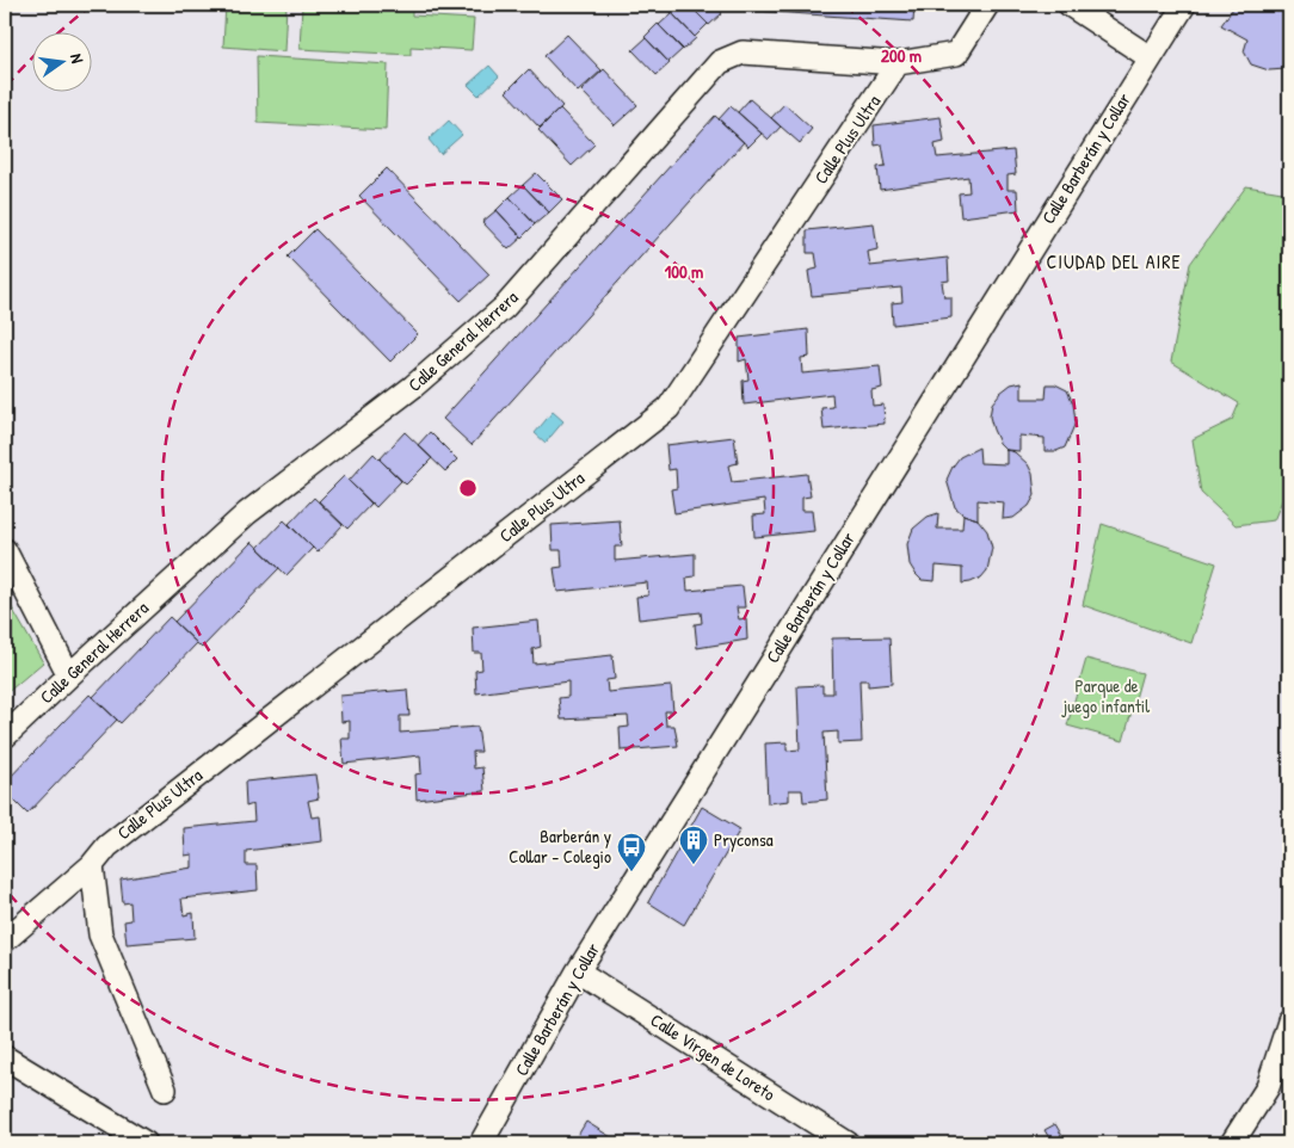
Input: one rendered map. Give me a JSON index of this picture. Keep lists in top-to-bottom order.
{
  "streets": {
    "street": [
      "Calle Plus Ultra",
      "Calle Barberán y Collar",
      "Calle General Herrera",
      "Calle Virgen de Loreto"
    ]
  },
  "crossings": [
    ["Calle Plus Ultra", "Calle General Herrera"],
    ["Calle Barberán y Collar", "Calle Virgen de Loreto"]
  ],
  "districts": ["CIUDAD DEL AIRE"],
  "parks": ["Parque de juego infantil"],
  "places": {
    "building": ["Pryconsa"],
    "bus stop": ["Barberán y Collar - Colegio"]
  },
  "north": "right",
  "rings": ["200 m", "100 m"]
}
